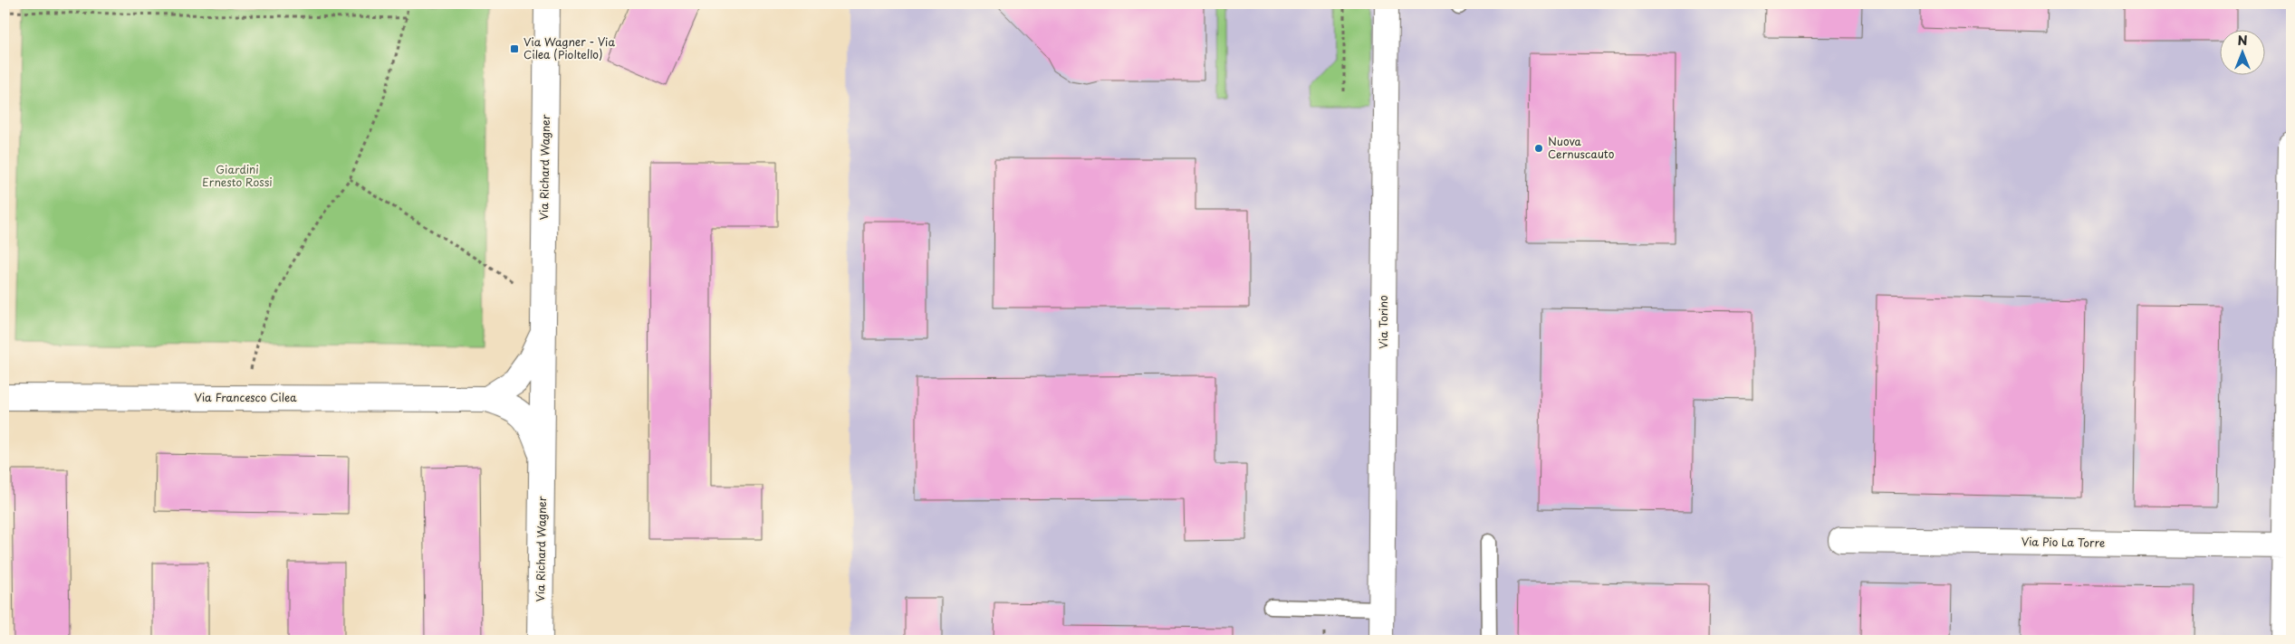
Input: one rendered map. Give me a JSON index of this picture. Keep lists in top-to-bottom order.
{
  "streets": {
    "street": [
      "Via Richard Wagner",
      "Via Torino",
      "Via Francesco Cilea",
      "Via Pio La Torre"
    ]
  },
  "crossings": [
    ["Via Richard Wagner", "Via Francesco Cilea"]
  ],
  "parks": ["Giardini Ernesto Rossi"],
  "places": {
    "transit": ["Via Wagner - Via Cilea (Pioltello)"],
    "other": ["Nuova Cernuscauto"]
  },
  "north": "top"
}
